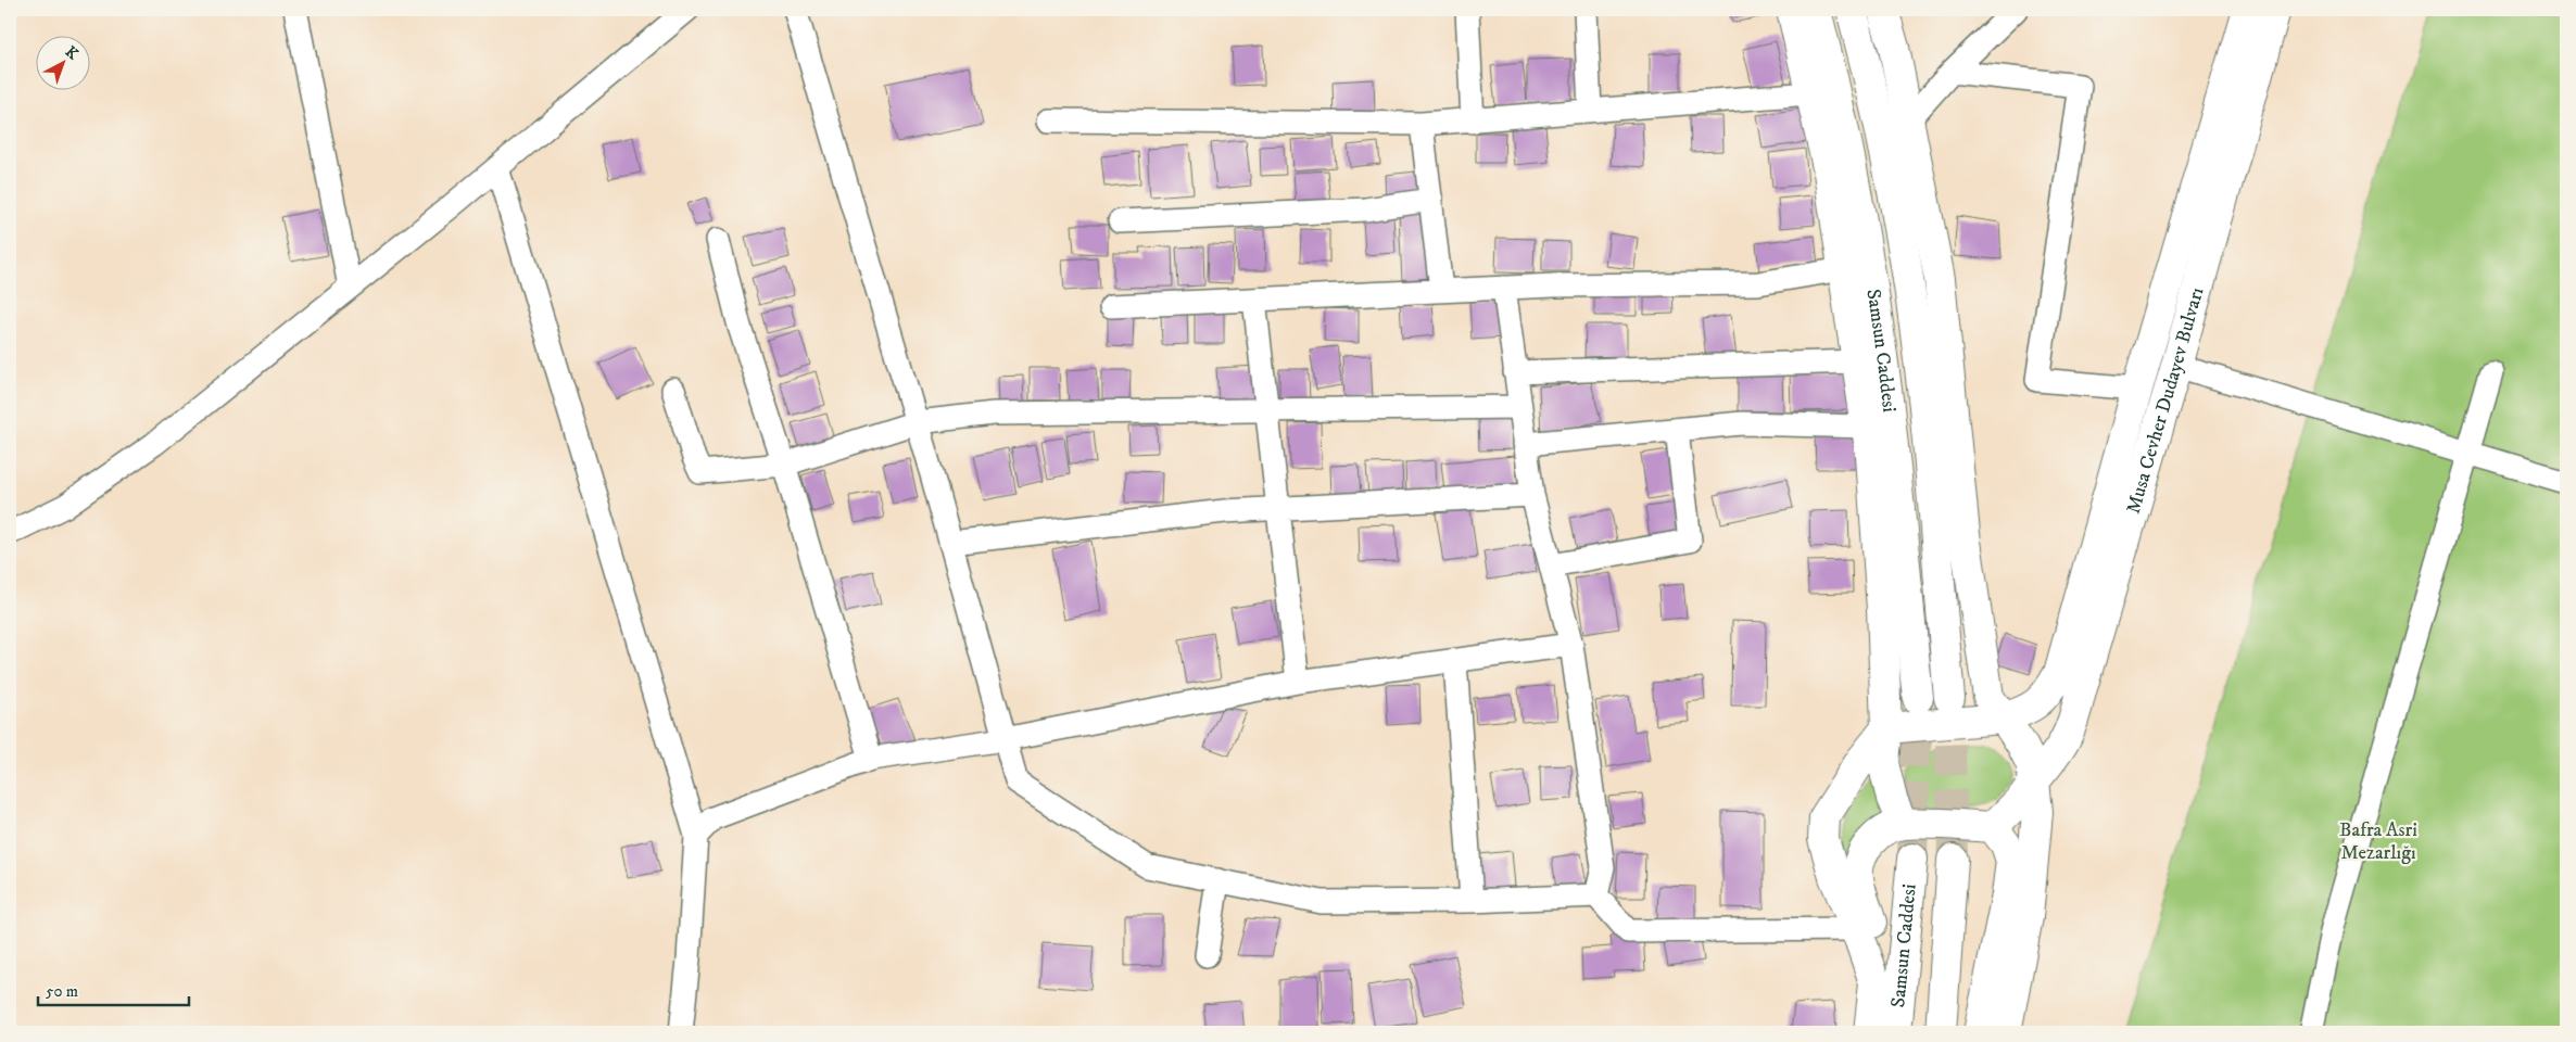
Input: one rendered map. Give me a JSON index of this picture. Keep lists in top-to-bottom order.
{
  "streets": {
    "main road": ["Samsun Caddesi", "Musa Cevher Dudayev Bulvarı"]
  },
  "parks": ["Bafra Asri Mezarlığı"],
  "scale_bar": "50 m",
  "north": "top right"
}
